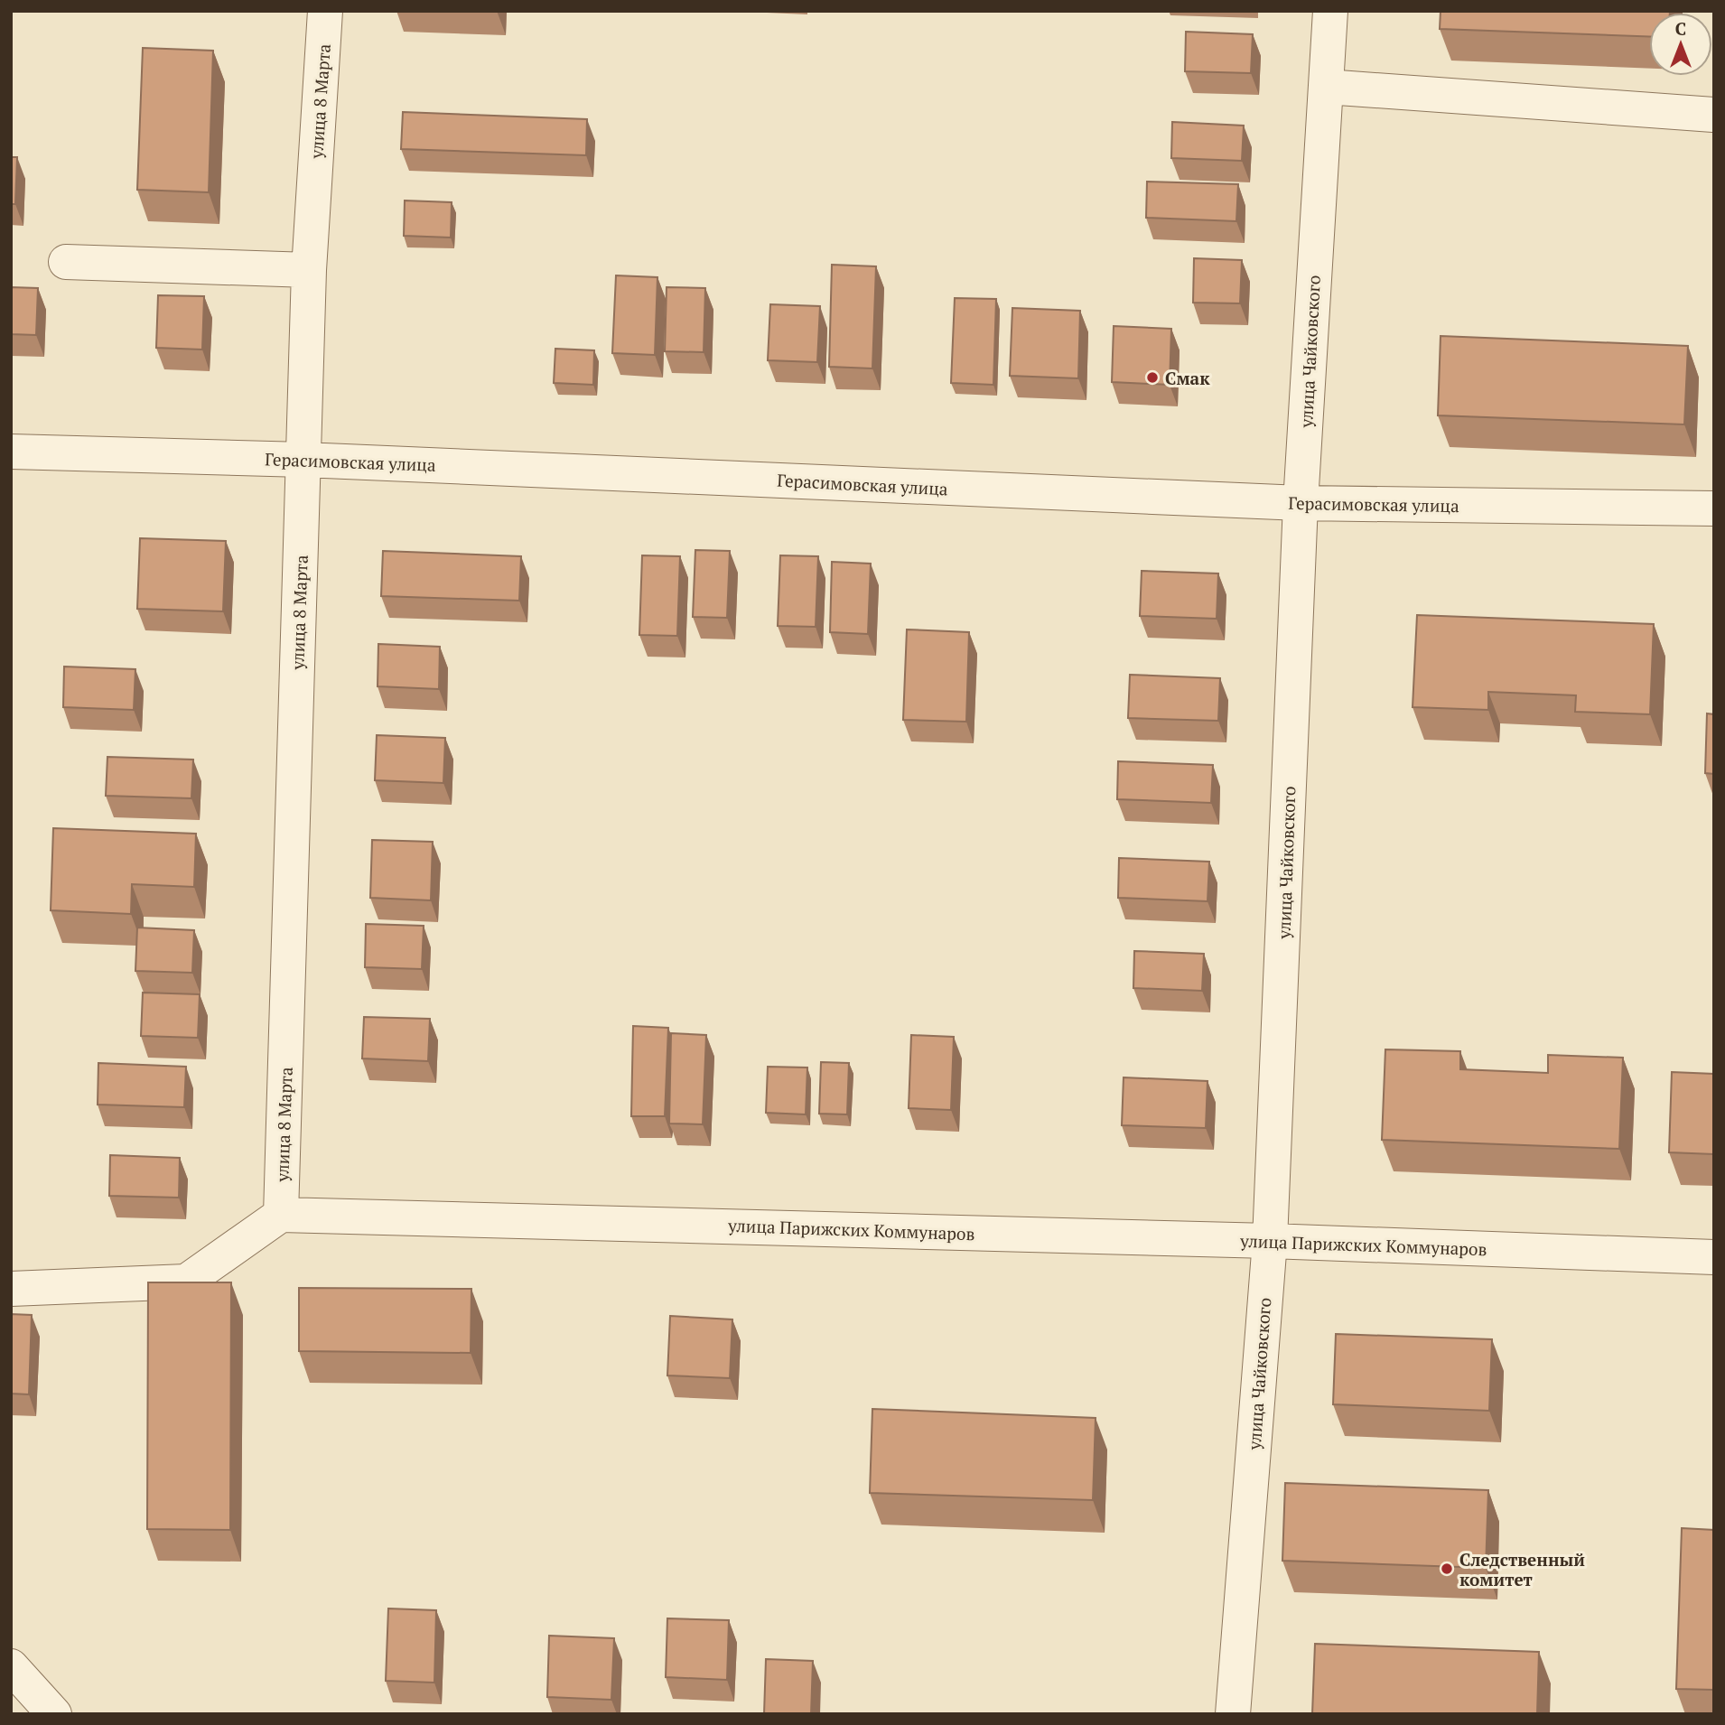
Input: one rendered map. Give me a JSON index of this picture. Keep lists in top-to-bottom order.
{
  "streets": {
    "street": [
      "улица 8 Марта",
      "улица Чайковского",
      "Герасимовская улица",
      "улица Парижских Коммунаров"
    ]
  },
  "crossings": [
    ["улица 8 Марта", "Герасимовская улица"],
    ["улица 8 Марта", "улица Парижских Коммунаров"],
    ["улица Чайковского", "Герасимовская улица"],
    ["улица Чайковского", "улица Парижских Коммунаров"]
  ],
  "places": ["Смак", "Следственный комитет"],
  "north": "top"
}
